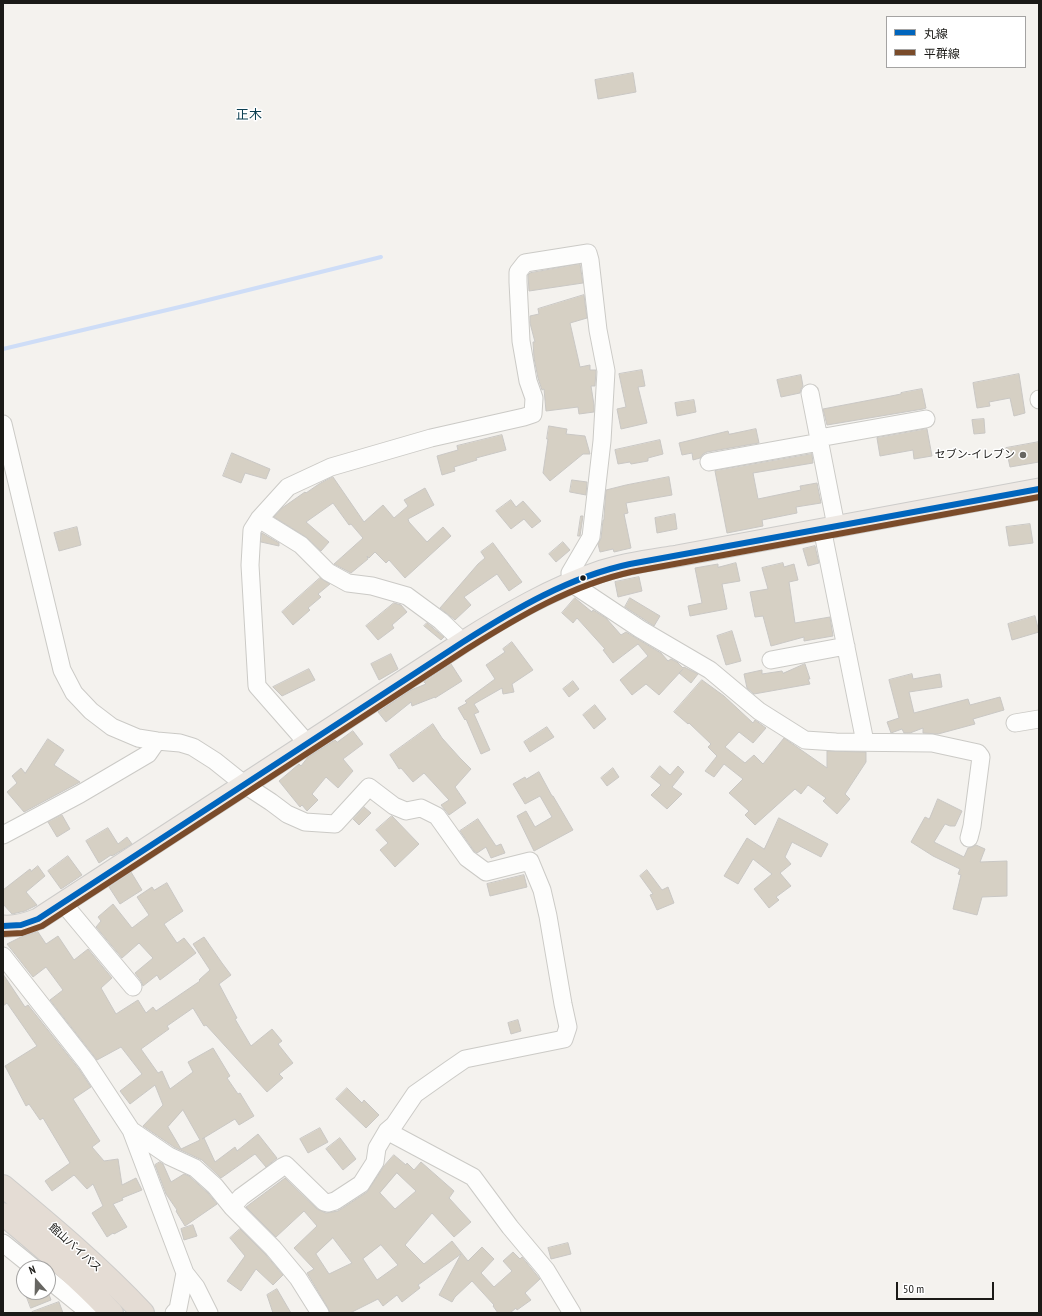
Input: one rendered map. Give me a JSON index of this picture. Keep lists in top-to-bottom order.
{
  "streets": {
    "highway": ["館山バイパス"]
  },
  "districts": ["正木"],
  "places": ["セブン-イレブン"],
  "lines": ["transit line 丸線", "transit line 平群線"],
  "legend": ["丸線", "平群線"],
  "scale_bar": "50 m",
  "north": "top"
}
